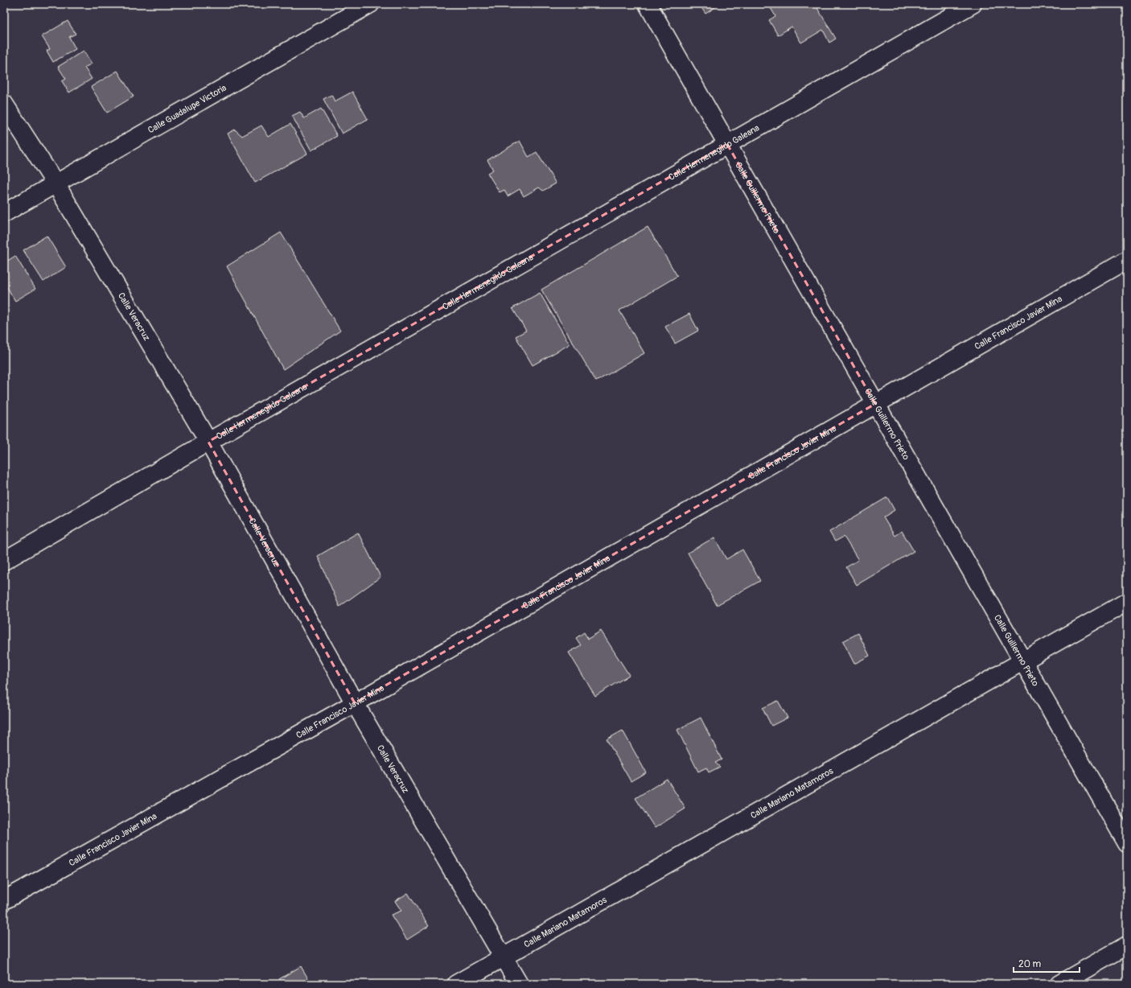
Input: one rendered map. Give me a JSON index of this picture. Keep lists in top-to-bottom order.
{
  "streets": {
    "street": [
      "Calle Guadalupe Victoria",
      "Calle Hermenegildo Galeana",
      "Calle Guillermo Prieto",
      "Calle Veracruz",
      "Calle Francisco Javier Mina",
      "Calle Mariano Matamoros"
    ]
  },
  "crossings": [
    ["Calle Guadalupe Victoria", "Calle Veracruz"],
    ["Calle Hermenegildo Galeana", "Calle Guillermo Prieto"],
    ["Calle Hermenegildo Galeana", "Calle Veracruz"],
    ["Calle Guillermo Prieto", "Calle Francisco Javier Mina"],
    ["Calle Guillermo Prieto", "Calle Mariano Matamoros"],
    ["Calle Veracruz", "Calle Francisco Javier Mina"],
    ["Calle Veracruz", "Calle Mariano Matamoros"]
  ],
  "scale_bar": "20 m"
}
